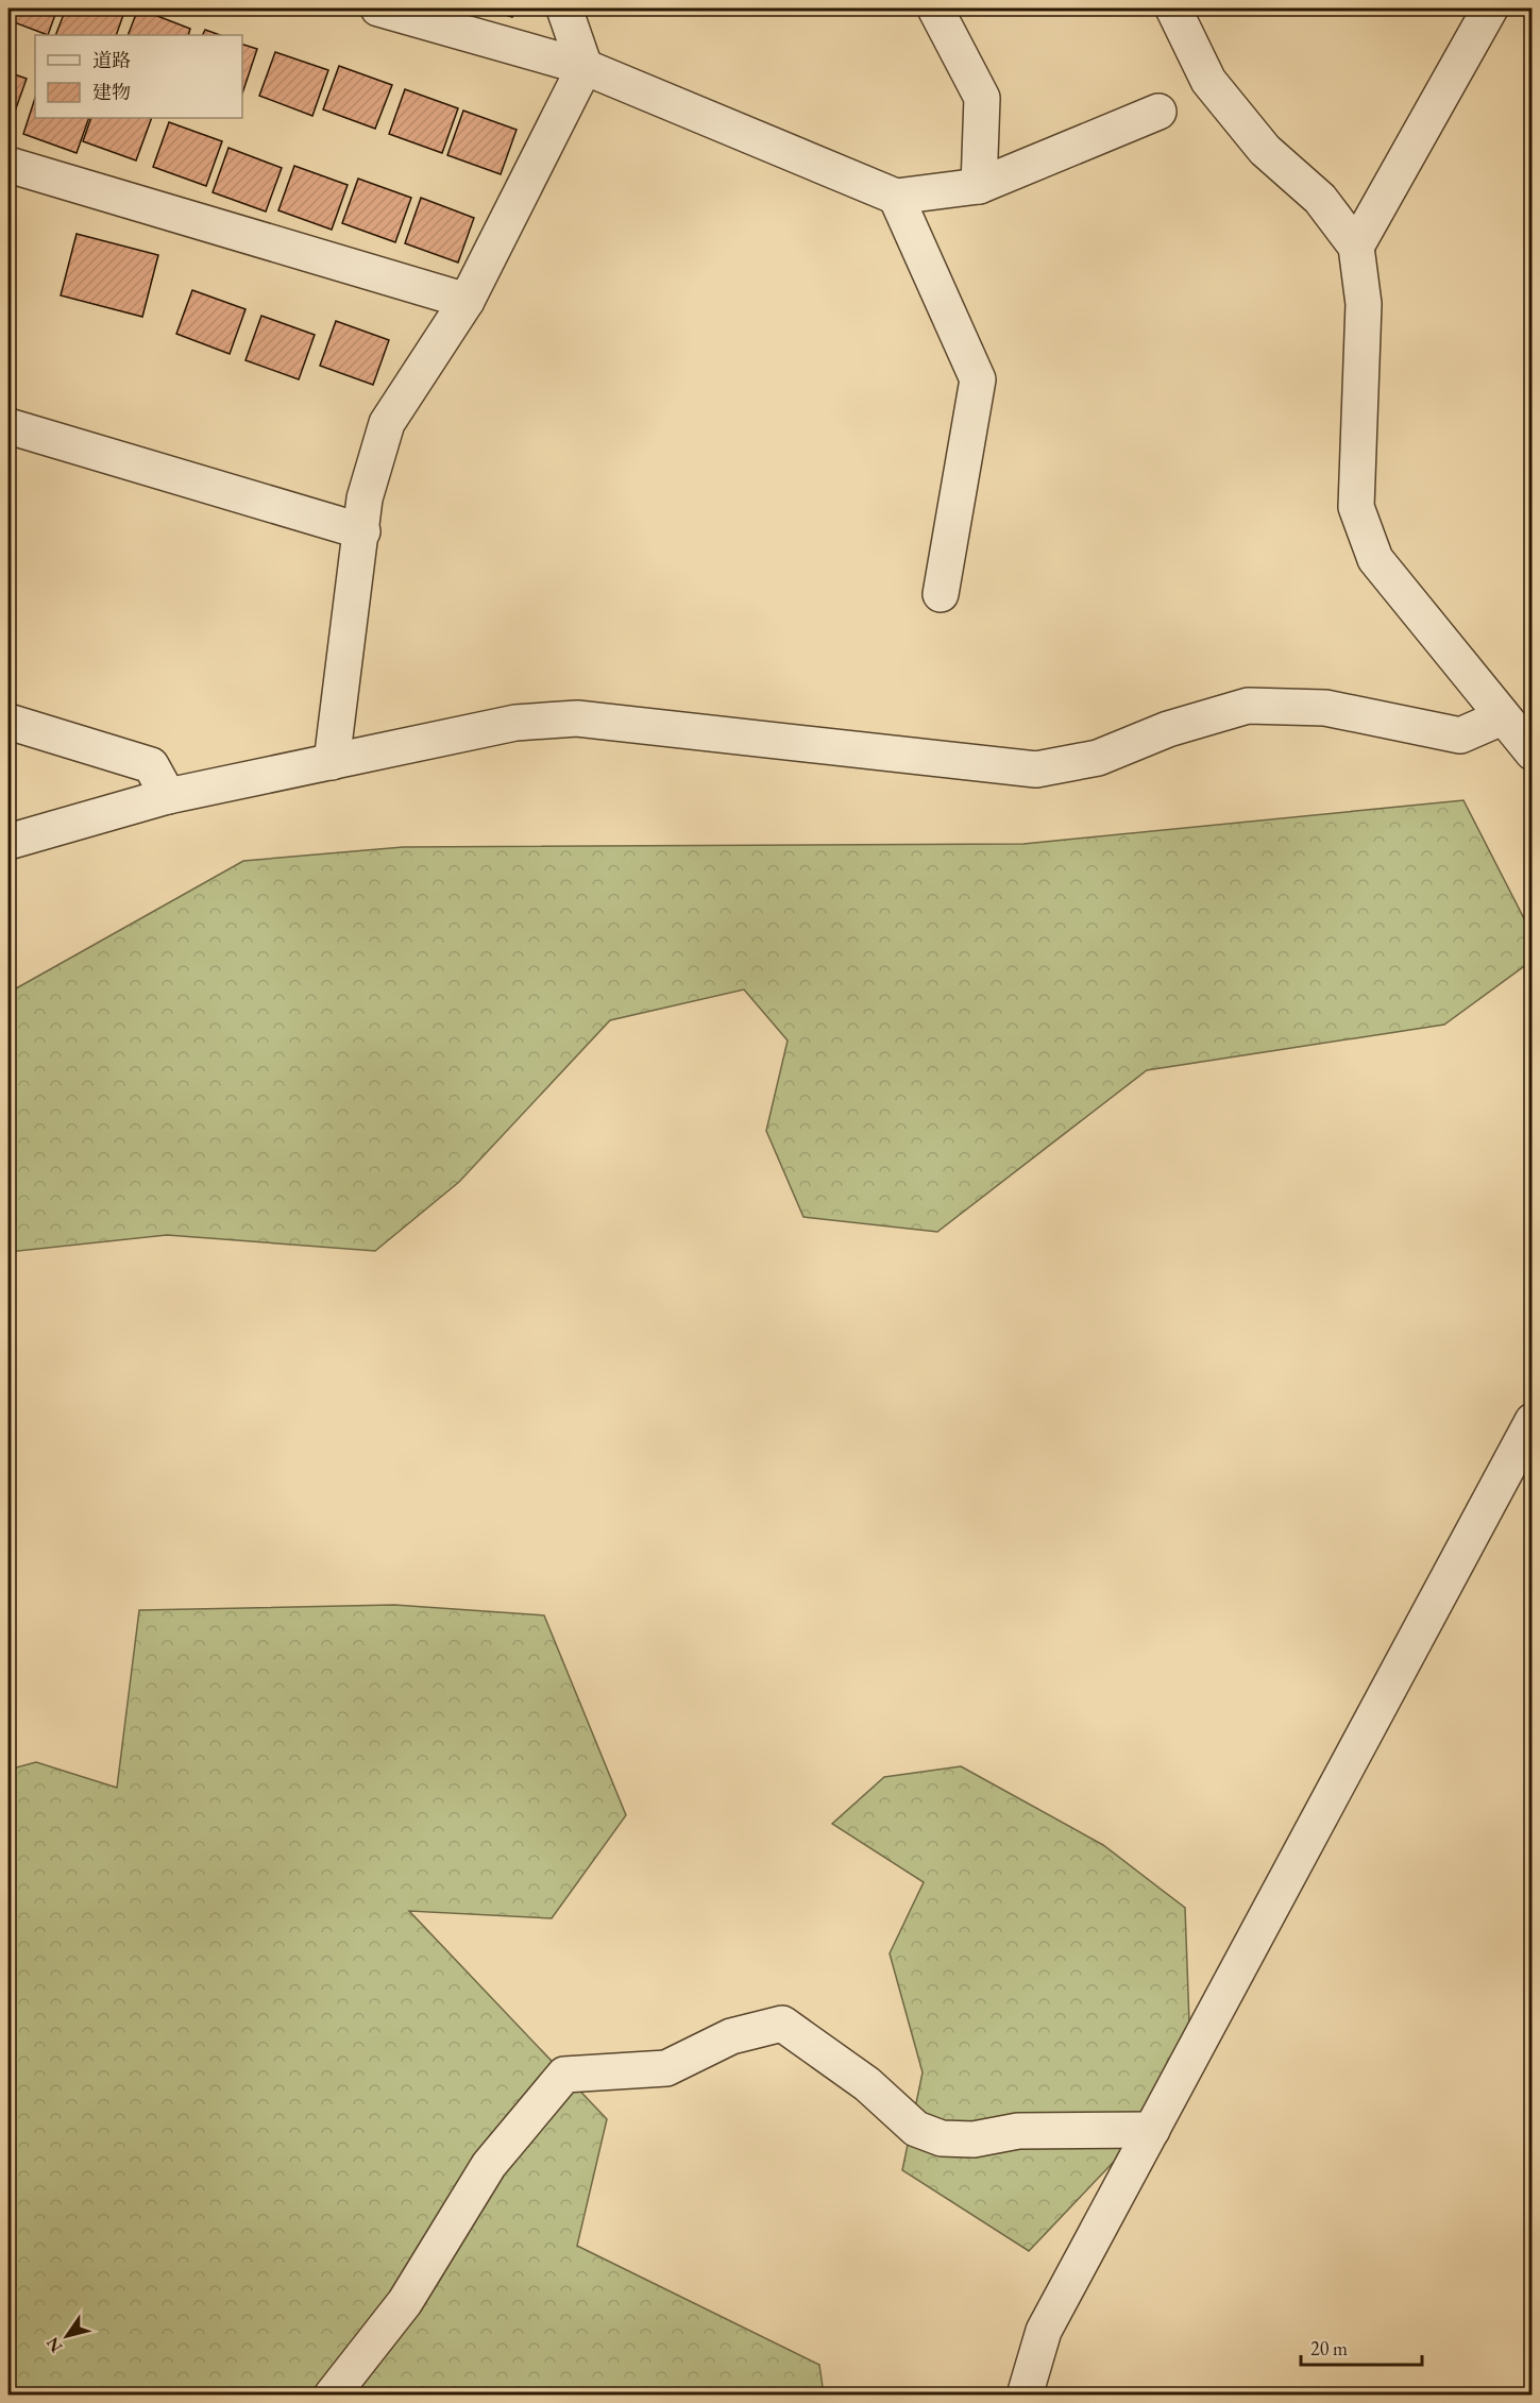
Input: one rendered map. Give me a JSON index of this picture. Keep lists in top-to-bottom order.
{
  "legend": ["道路", "建物"],
  "scale_bar": "20 m",
  "north": "bottom left"
}
